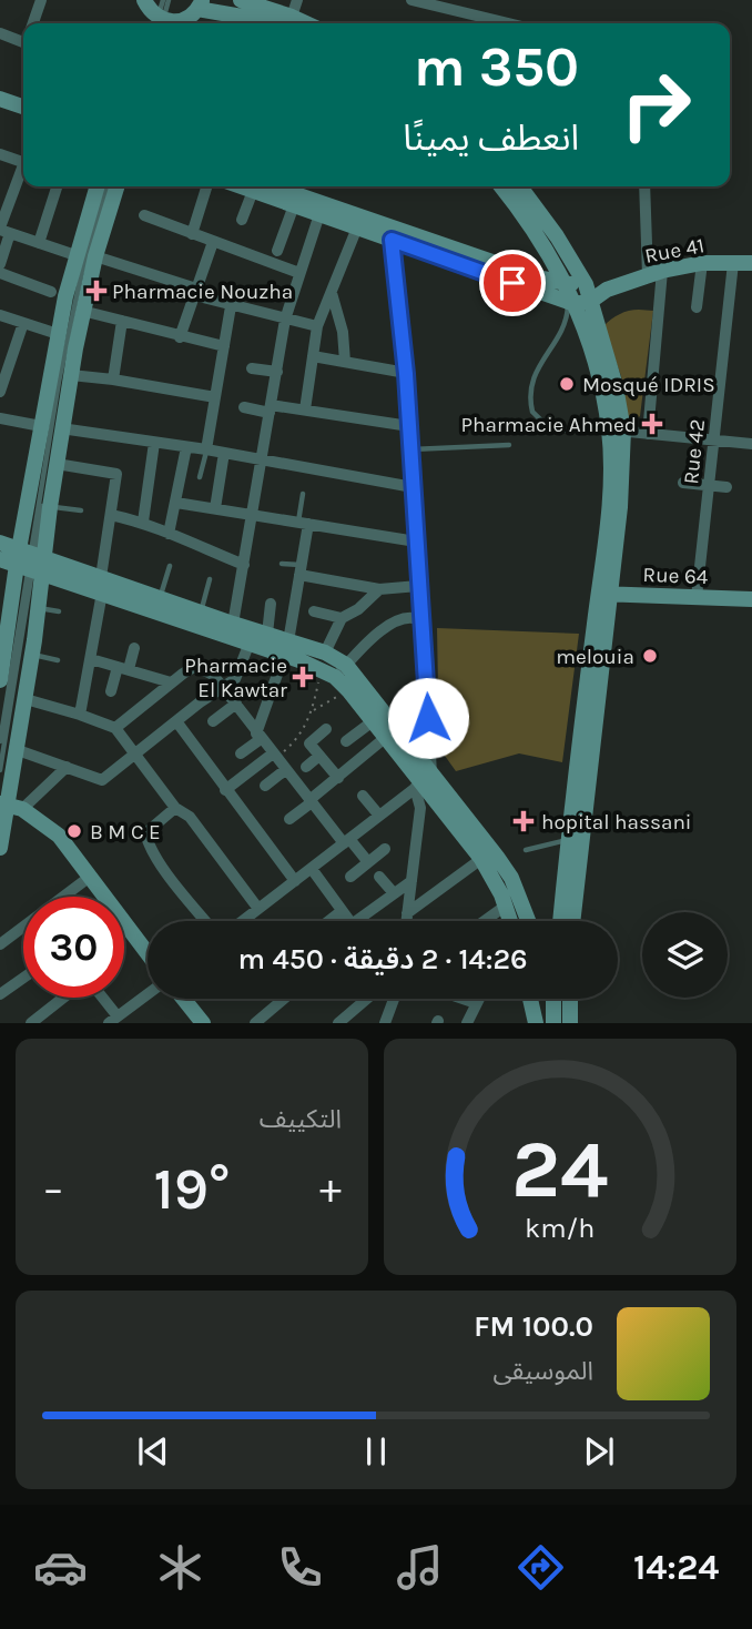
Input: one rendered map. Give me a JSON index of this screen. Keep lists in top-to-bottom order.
{
  "streets": {
    "street": ["Rue 41", "Rue 42", "Rue 64"]
  },
  "crossings": [
    ["Rue 41", "Rue 42"],
    ["Rue 42", "Rue 64"]
  ],
  "places": {
    "health": [
      "Pharmacie Nouzha",
      "Pharmacie Ahmed",
      "Pharmacie El Kawtar",
      "hopital hassani"
    ],
    "other": ["Mosqué IDRIS", "melouia", "B M C E"]
  },
  "page": {
    "turn": ["350 m", "انعطف يمينًا"],
    "limit": "30",
    "trip": "14:26 · 2 دقيقة · 450 m",
    "tile": "التكييف",
    "heat": ["−", "19°", "+"],
    "song": ["100.0 FM", "الموسيقى"],
    "tabs": "14:24",
    "gauge": ["24", "km/h"]
  }
}
